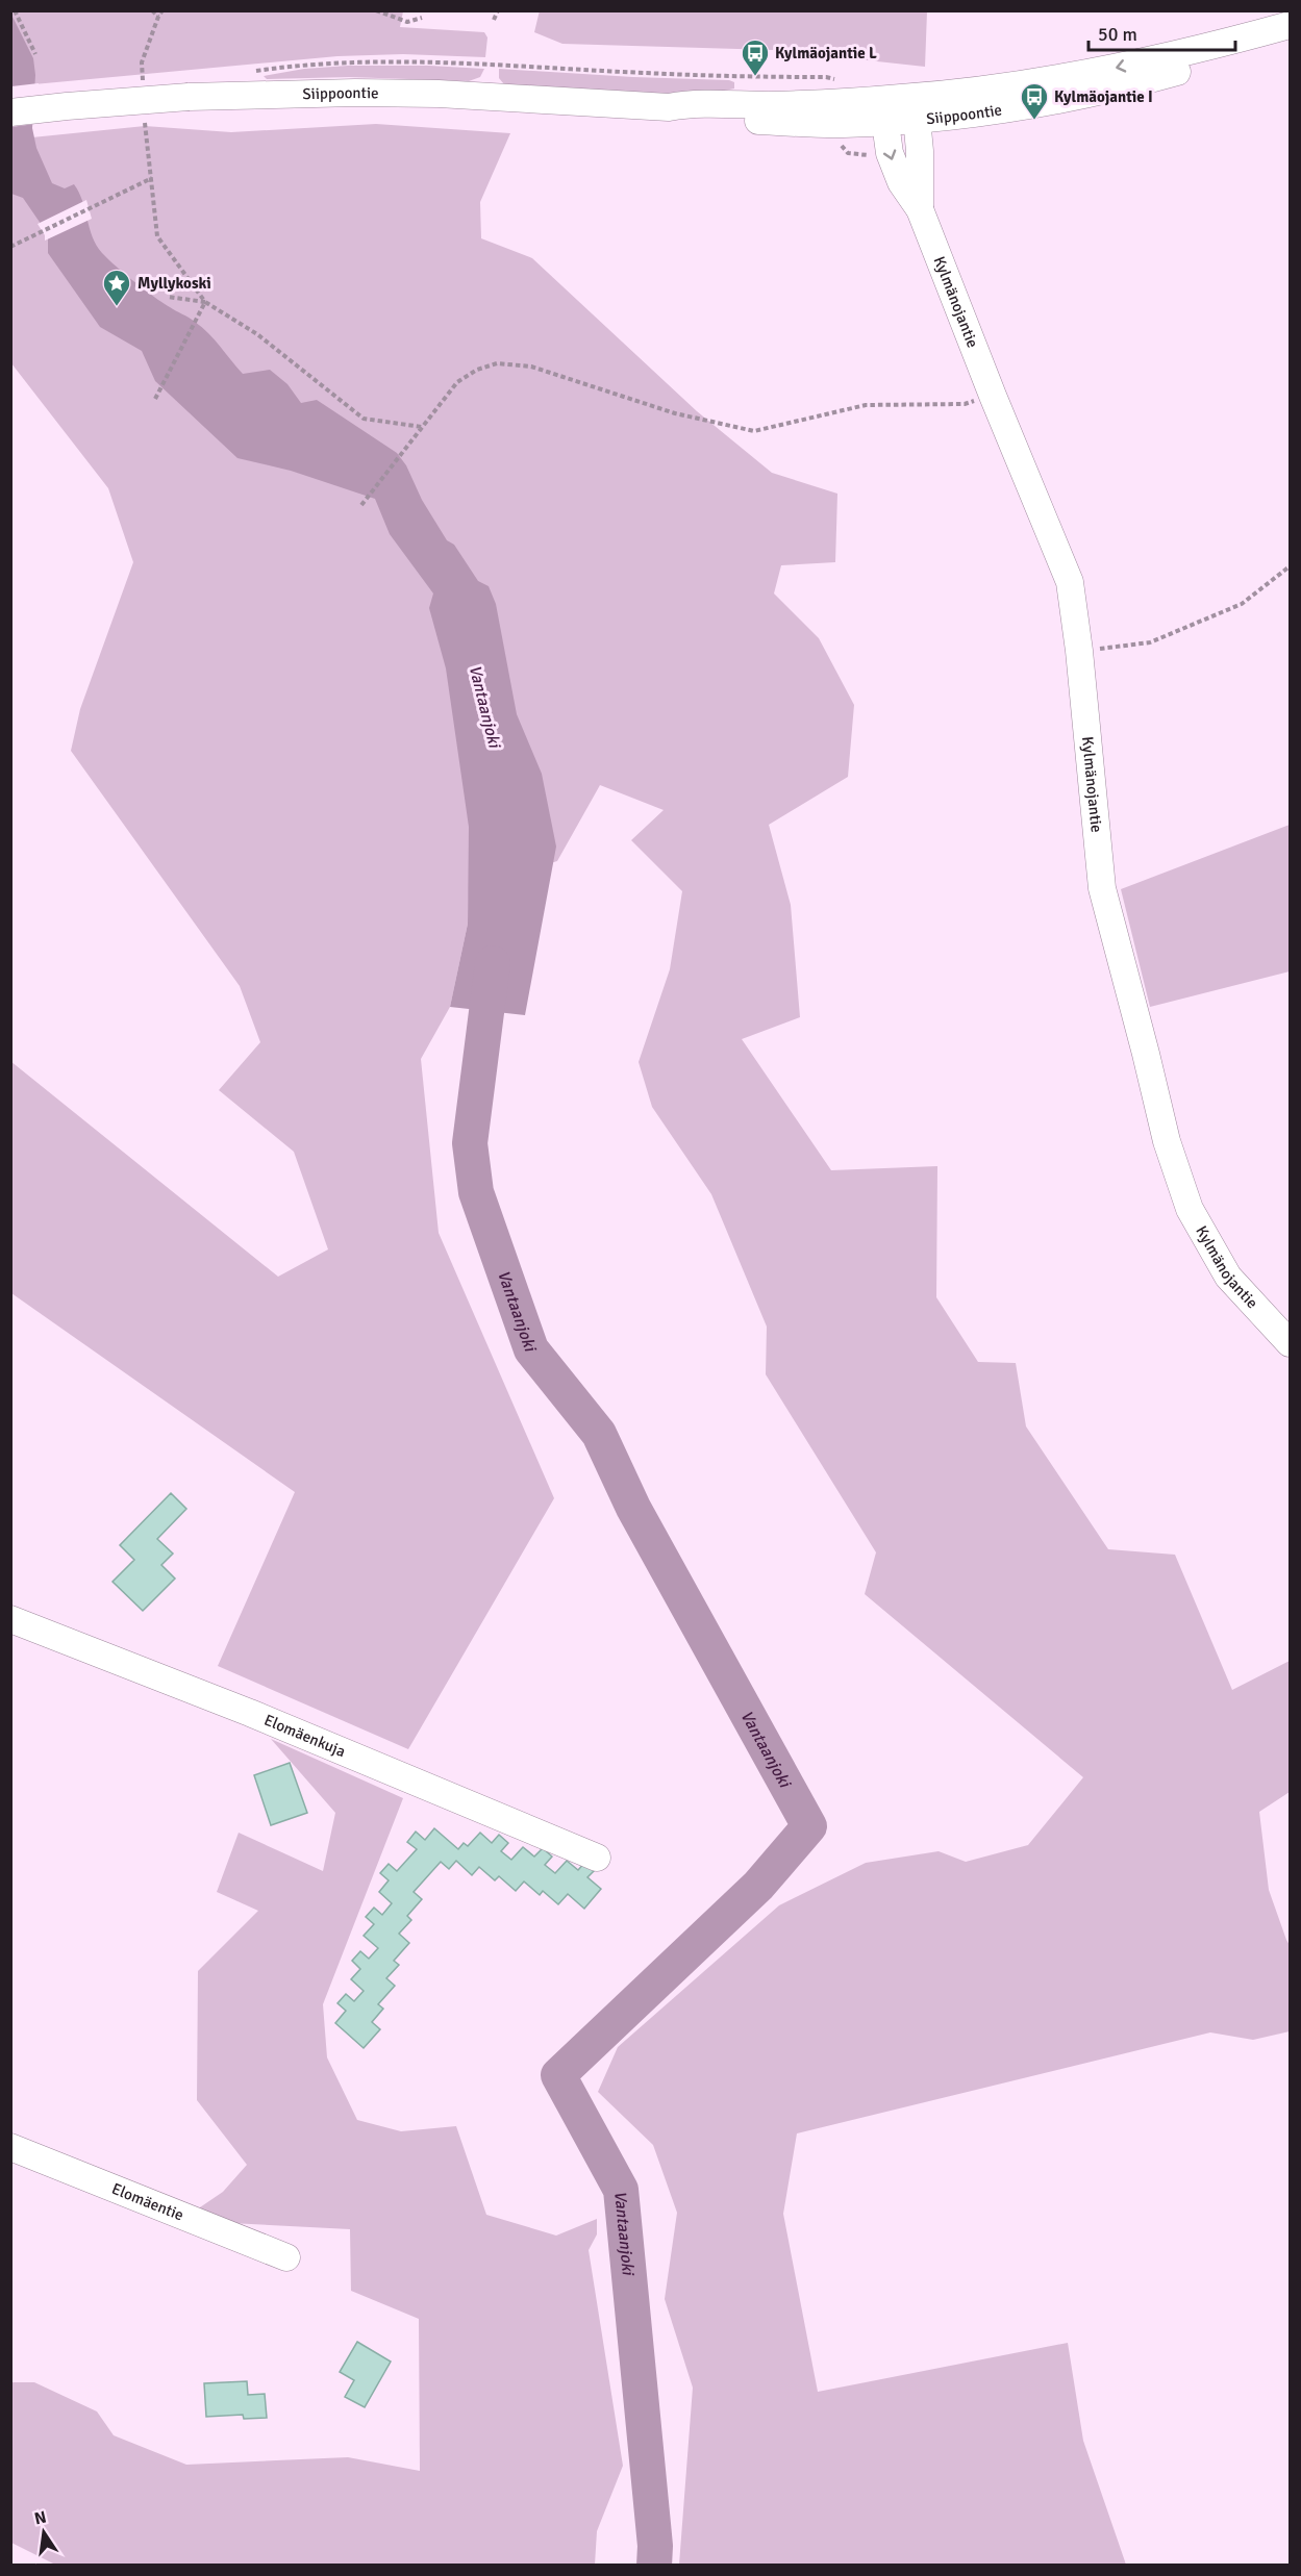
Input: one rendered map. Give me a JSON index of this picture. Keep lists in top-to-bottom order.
{
  "streets": {
    "street": [
      "Siippoontie",
      "Kylmänojantie",
      "Elomäenkuja",
      "Elomäentie"
    ]
  },
  "crossings": [
    ["Siippoontie", "Kylmänojantie"]
  ],
  "water": ["Vantaanjoki"],
  "places": {
    "bus stop": ["Kylmäojantie L", "Kylmäojantie I"],
    "place": ["Myllykoski"]
  },
  "scale_bar": "50 m",
  "north": "top"
}
